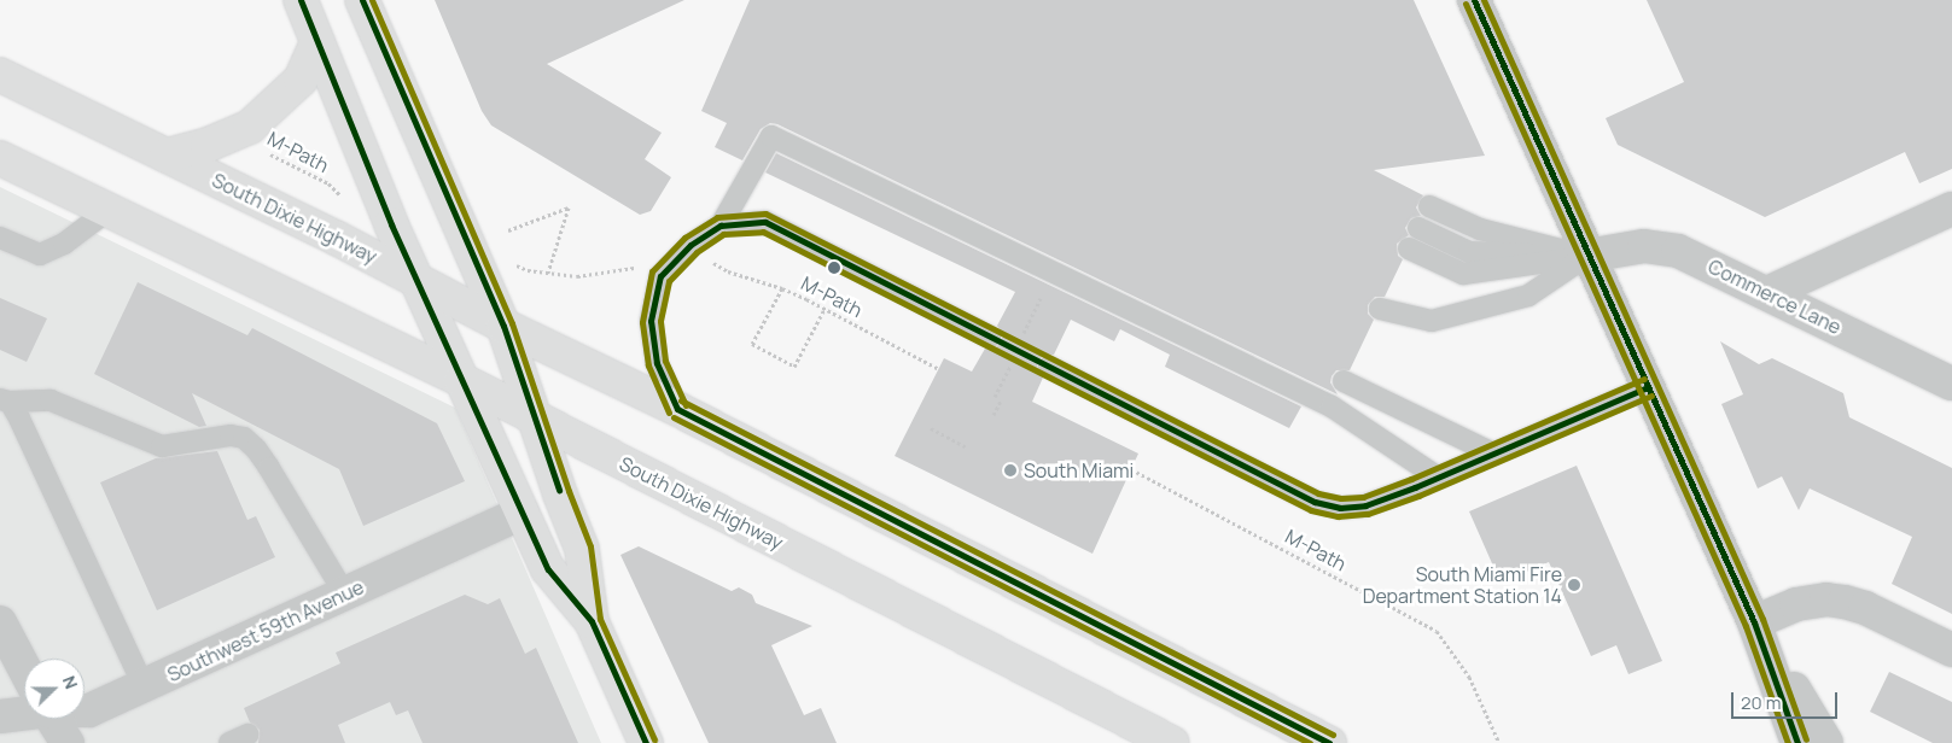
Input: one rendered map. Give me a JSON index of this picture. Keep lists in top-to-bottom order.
{
  "streets": {
    "main road": ["South Dixie Highway"],
    "street": ["Commerce Lane", "Southwest 59th Avenue"],
    "path": ["M-Path"]
  },
  "places": ["South Miami", "South Miami Fire Department Station 14"],
  "scale_bar": "20 m",
  "north": "right"
}
